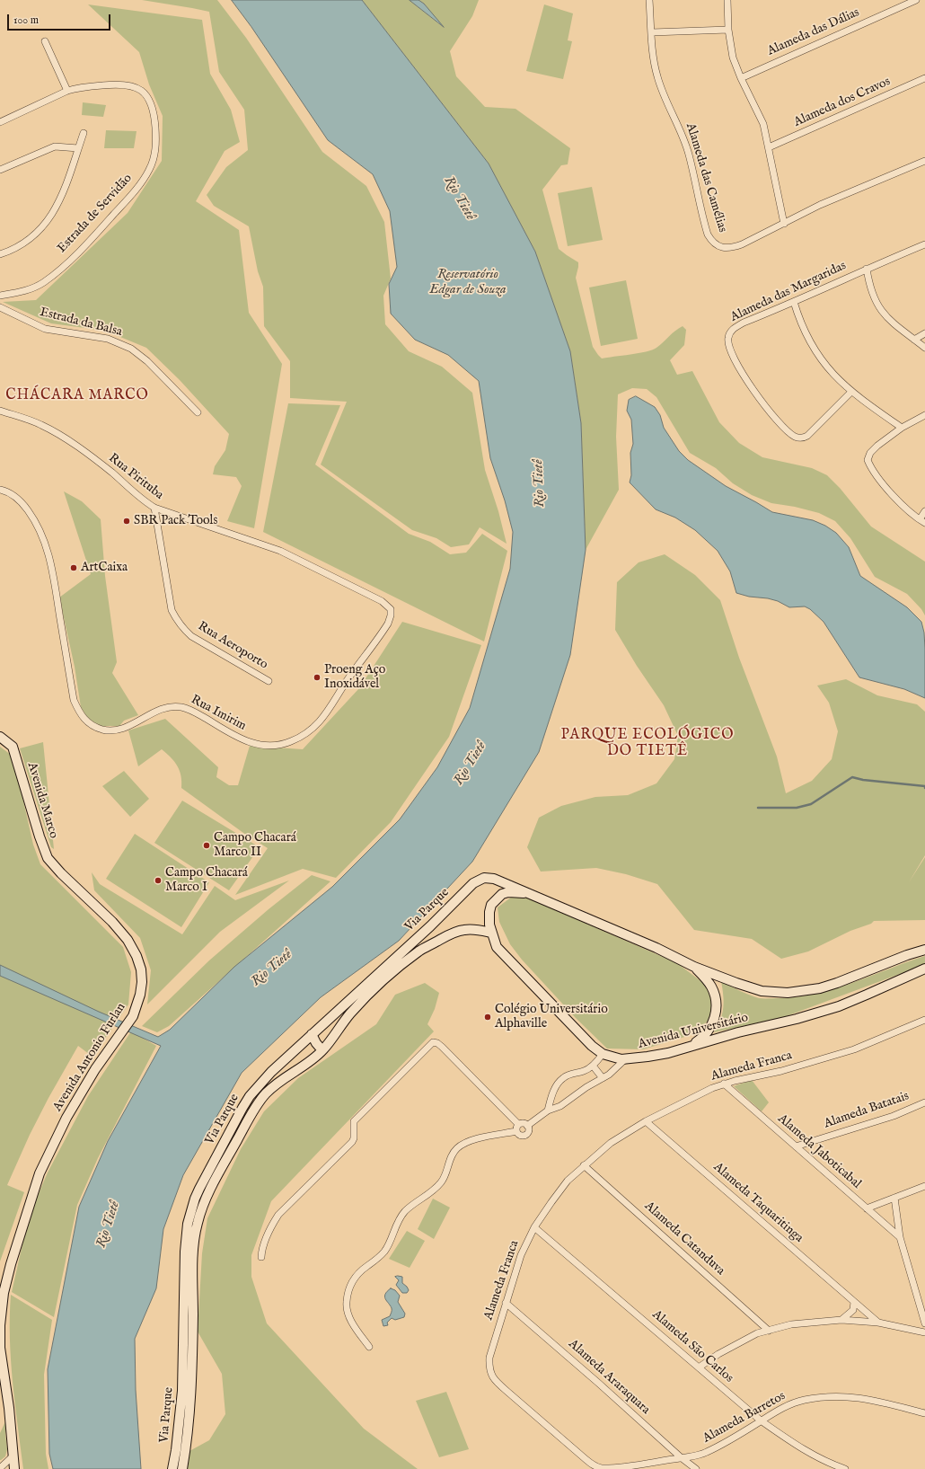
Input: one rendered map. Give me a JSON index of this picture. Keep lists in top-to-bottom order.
{
  "streets": {
    "main road": [
      "Avenida Marco",
      "Via Parque",
      "Avenida Universitário",
      "Avenida Antonio Furlan"
    ],
    "street": [
      "Alameda das Dálias",
      "Alameda dos Cravos",
      "Alameda das Camélias",
      "Estrada de Servidão",
      "Alameda das Margaridas",
      "Estrada da Balsa",
      "Rua Pirituba",
      "Rua Aeroporto",
      "Rua Imirim",
      "Alameda Franca",
      "Alameda Batatais",
      "Alameda Jaboticabal",
      "Alameda Taquaritinga",
      "Alameda Catanduva",
      "Alameda São Carlos",
      "Alameda Araraquara",
      "Alameda Barretos"
    ]
  },
  "crossings": [
    ["Rua Pirituba", "Rua Aeroporto"],
    ["Rua Pirituba", "Rua Imirim"],
    ["Avenida Marco", "Avenida Antonio Furlan"],
    ["Via Parque", "Avenida Universitário"],
    ["Alameda Franca", "Alameda Jaboticabal"],
    ["Alameda Franca", "Alameda Taquaritinga"],
    ["Alameda Franca", "Alameda Catanduva"],
    ["Alameda Franca", "Alameda São Carlos"],
    ["Alameda Franca", "Alameda Araraquara"],
    ["Alameda Franca", "Alameda Barretos"],
    ["Alameda Batatais", "Alameda Jaboticabal"],
    ["Alameda São Carlos", "Alameda Barretos"],
    ["Alameda Araraquara", "Alameda Barretos"]
  ],
  "districts": ["CHÁCARA MARCO", "PARQUE ECOLÓGICO DO TIETÊ"],
  "water": ["Rio Tietê", "Reservatório Edgar de Souza"],
  "places": [
    "SBR Pack Tools",
    "ArtCaixa",
    "Proeng Aço Inoxidável",
    "Campo Chacará Marco II",
    "Campo Chacará Marco I",
    "Colégio Universitário Alphaville"
  ],
  "scale_bar": "100 m"
}
